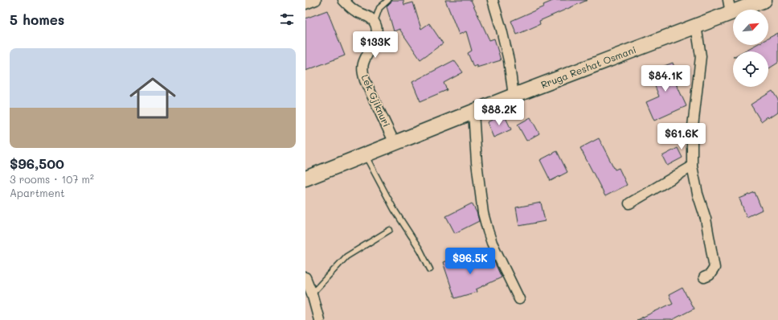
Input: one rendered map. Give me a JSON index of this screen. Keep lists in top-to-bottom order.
{
  "streets": {
    "main road": ["Rruga Reshat Osmani"],
    "street": ["Lek Gjiknuri"]
  },
  "crossings": [
    ["Rruga Reshat Osmani", "Lek Gjiknuri"]
  ],
  "north": "top right",
  "page": {
    "heading": "5 homes",
    "price": [
      "$133K",
      "$84.1K",
      "$88.2K",
      "$61.6K",
      "$96.5K"
    ],
    "list": [
      {
        "name": "$96,500",
        "note": "3 rooms · 107 m² · Apartment"
      }
    ]
  }
}
